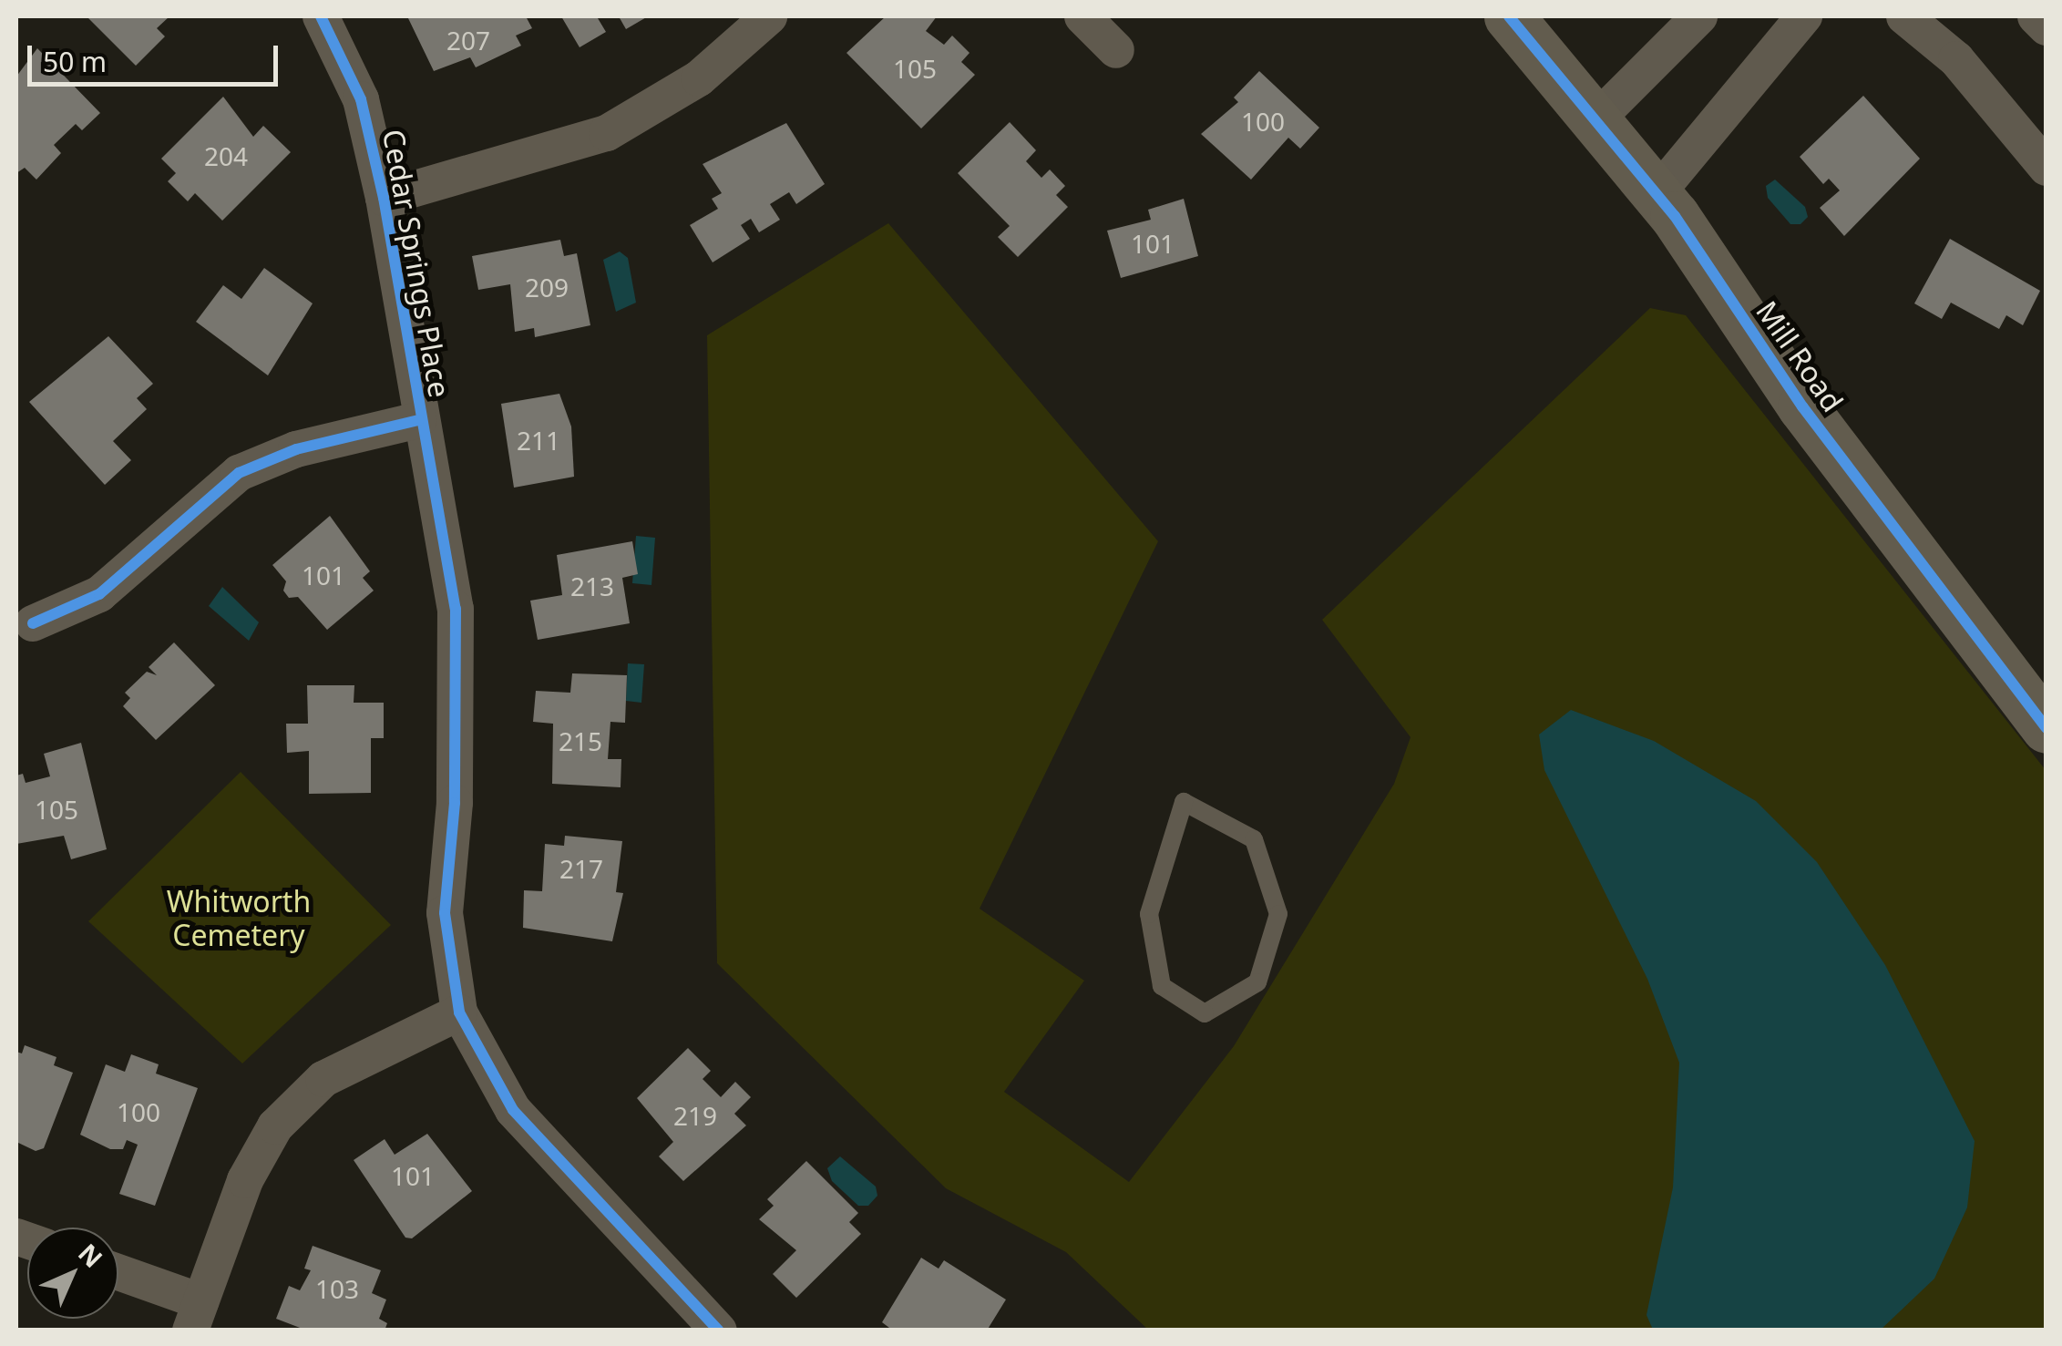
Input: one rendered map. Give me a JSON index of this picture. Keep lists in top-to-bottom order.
{
  "streets": {
    "street": ["Cedar Springs Place", "Mill Road"]
  },
  "parks": ["Whitworth Cemetery"],
  "house_numbers": [
    "207",
    "105",
    "100",
    "204",
    "101",
    "209",
    "211",
    "101",
    "213",
    "215",
    "105",
    "217",
    "100",
    "219",
    "101",
    "103"
  ],
  "scale_bar": "50 m",
  "north": "top right"
}
